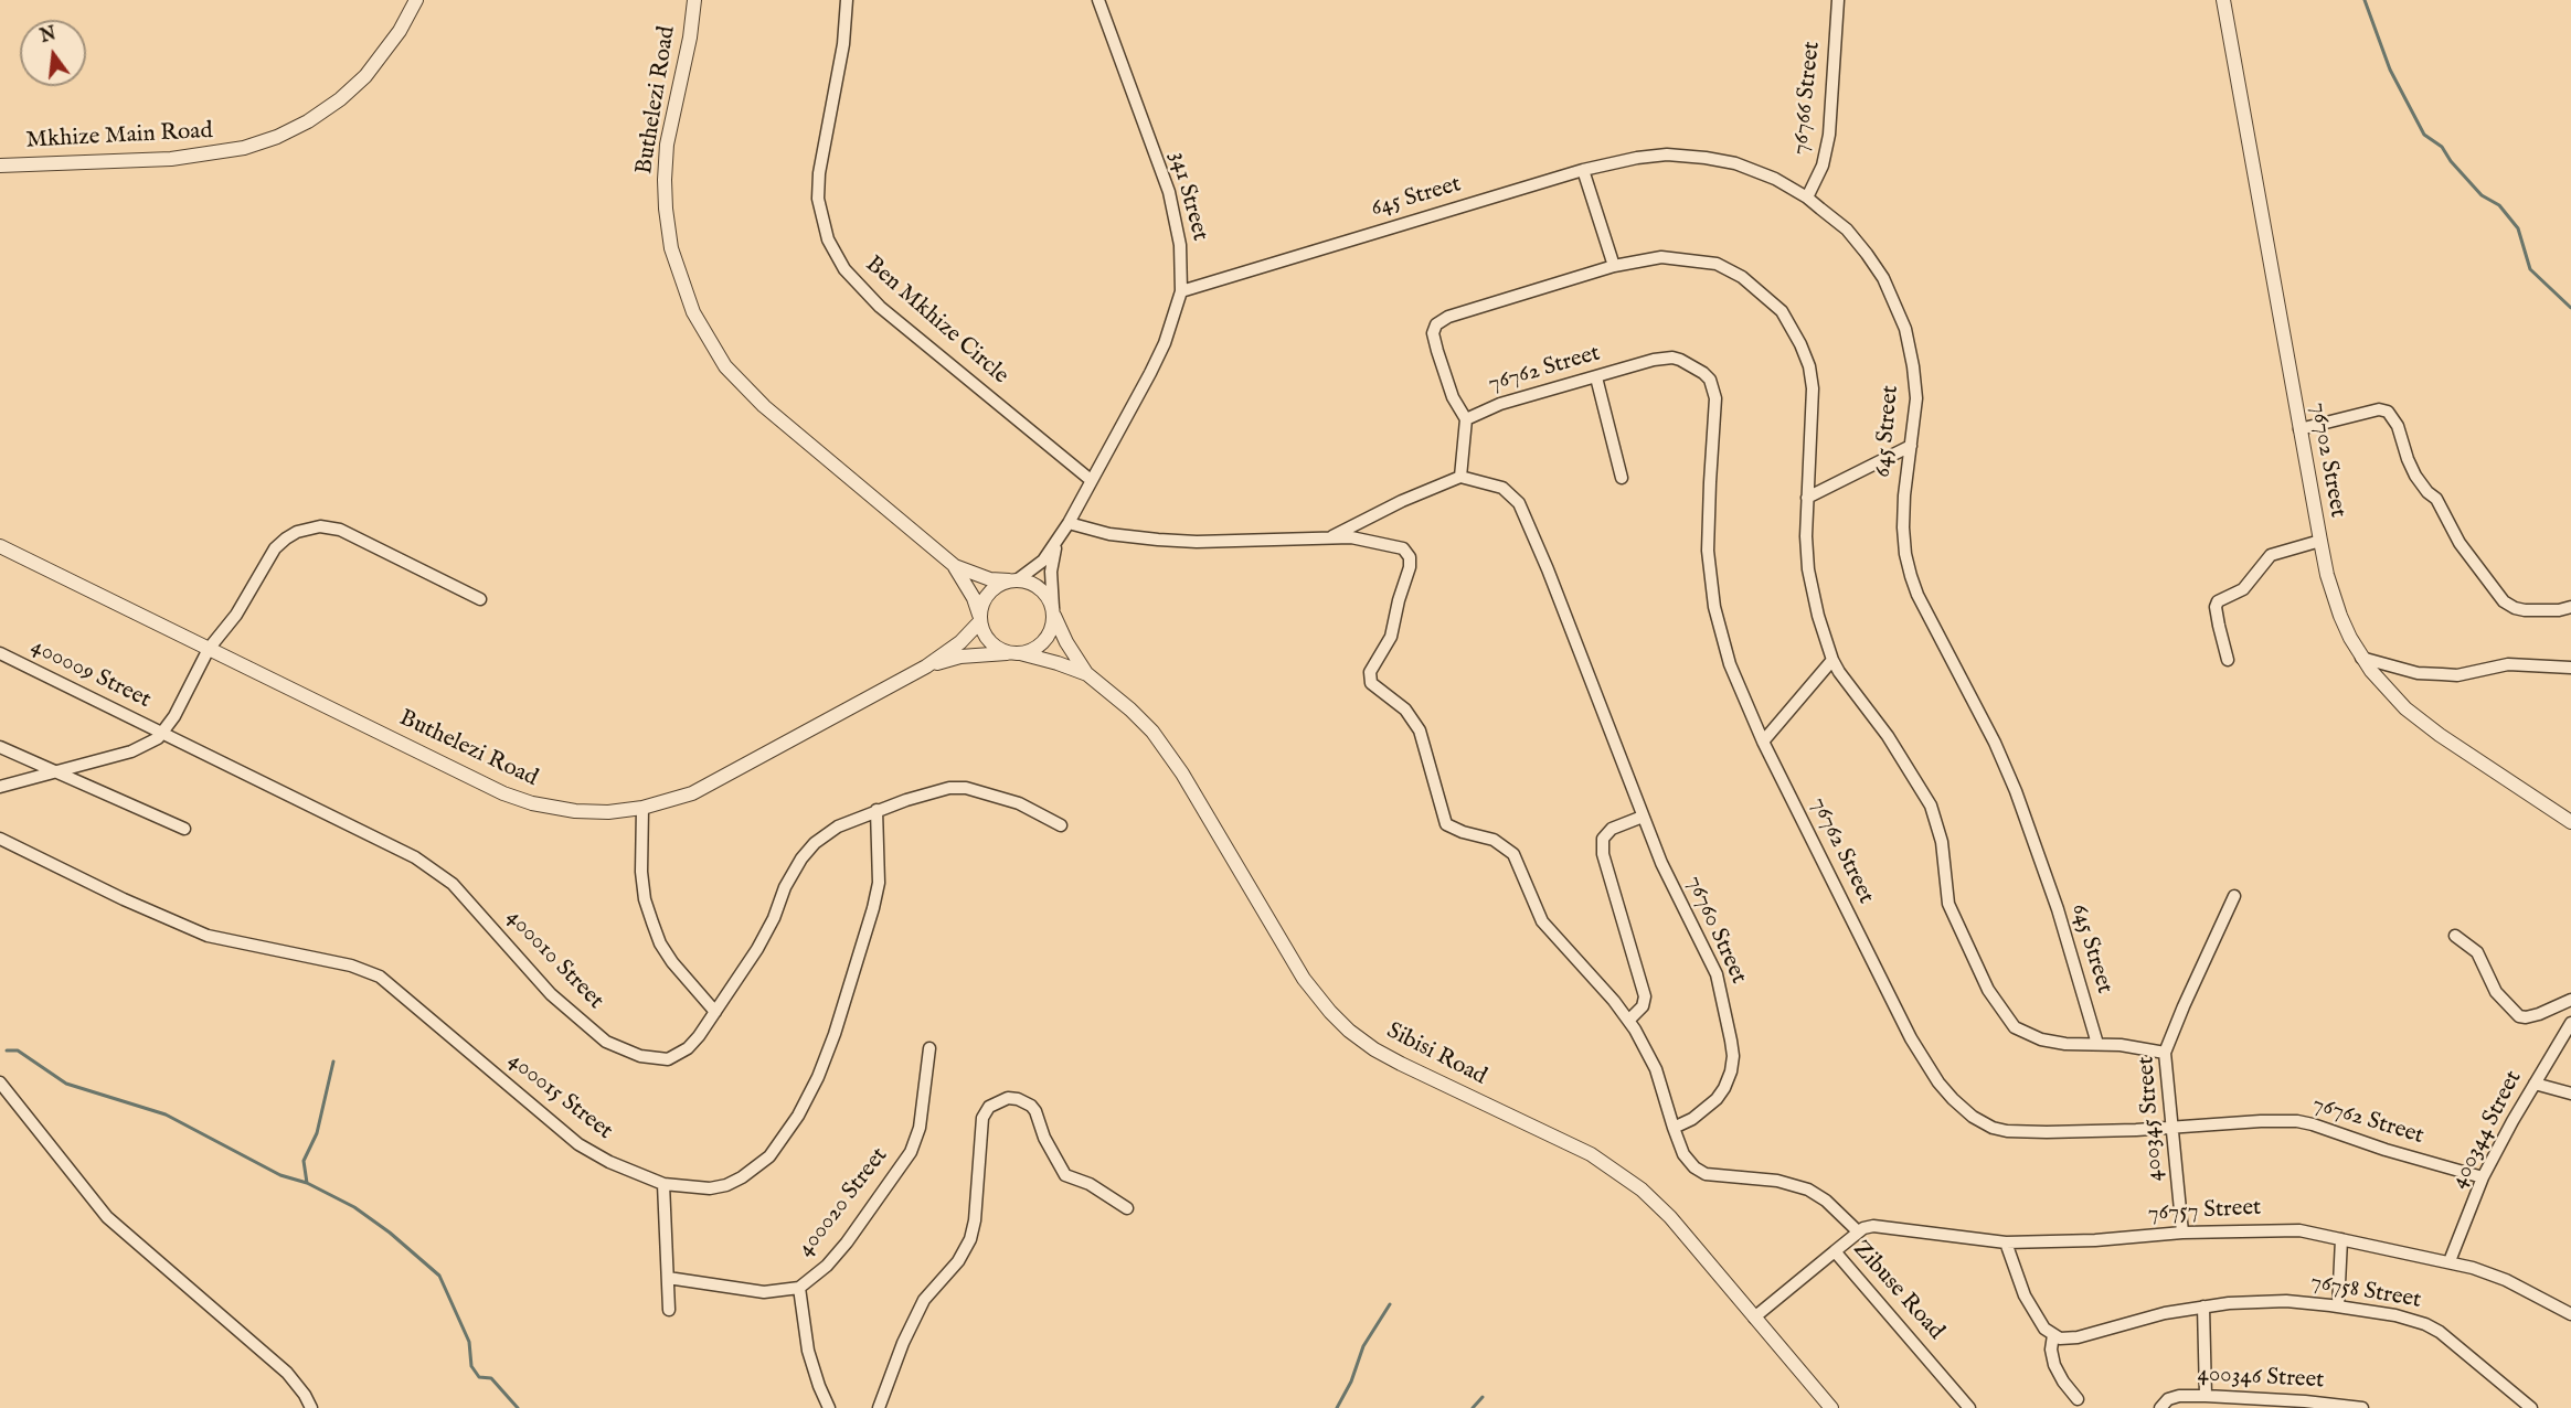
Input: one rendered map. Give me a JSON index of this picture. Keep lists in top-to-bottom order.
{
  "streets": {
    "street": [
      "76766 Street",
      "Buthelezi Road",
      "Mkhize Main Road",
      "341 Street",
      "645 Street",
      "Ben Mkhize Circle",
      "76762 Street",
      "76702 Street",
      "400009 Street",
      "76760 Street",
      "400010 Street",
      "Sibisi Road",
      "400015 Street",
      "400345 Street",
      "400344 Street",
      "400020 Street",
      "76757 Street",
      "Zibuse Road",
      "76758 Street",
      "400346 Street"
    ]
  },
  "crossings": [
    ["76766 Street", "645 Street"],
    ["Buthelezi Road", "341 Street"],
    ["Buthelezi Road", "Sibisi Road"],
    ["341 Street", "645 Street"],
    ["341 Street", "Ben Mkhize Circle"],
    ["341 Street", "Sibisi Road"],
    ["645 Street", "76762 Street"],
    ["76762 Street", "400345 Street"],
    ["76762 Street", "400344 Street"],
    ["400009 Street", "400010 Street"],
    ["400010 Street", "400015 Street"],
    ["Sibisi Road", "Zibuse Road"],
    ["400345 Street", "76757 Street"],
    ["400344 Street", "76757 Street"]
  ],
  "north": "top"
}
